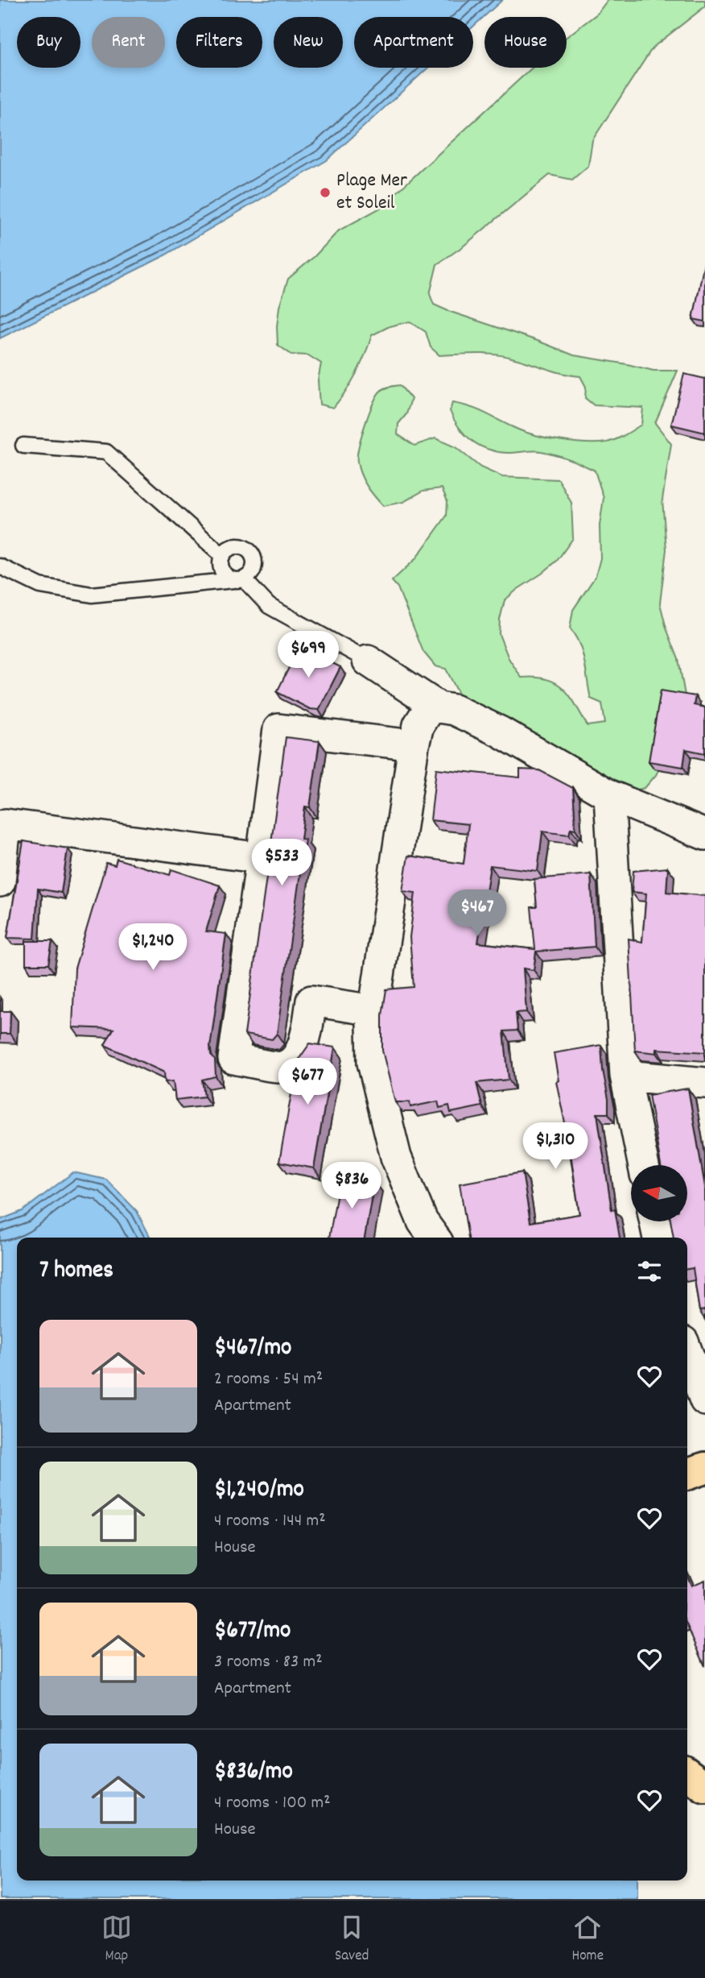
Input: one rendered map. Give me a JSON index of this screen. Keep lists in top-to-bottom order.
{
  "places": ["Plage Mer et Soleil"],
  "north": "left",
  "page": {
    "chip": [
      "Buy",
      "Rent",
      "Filters",
      "New",
      "Apartment",
      "House"
    ],
    "price": [
      "$699",
      "$533",
      "$467",
      "$1,240",
      "$677",
      "$1,310",
      "$836"
    ],
    "heading": "7 homes",
    "list": [
      {
        "name": "$467/mo",
        "note": "2 rooms · 54 m² · Apartment"
      },
      {
        "name": "$1,240/mo",
        "note": "4 rooms · 144 m² · House"
      },
      {
        "name": "$677/mo",
        "note": "3 rooms · 83 m² · Apartment"
      },
      {
        "name": "$836/mo",
        "note": "4 rooms · 100 m² · House"
      }
    ],
    "tabs": ["Map", "Saved", "Home"]
  }
}
